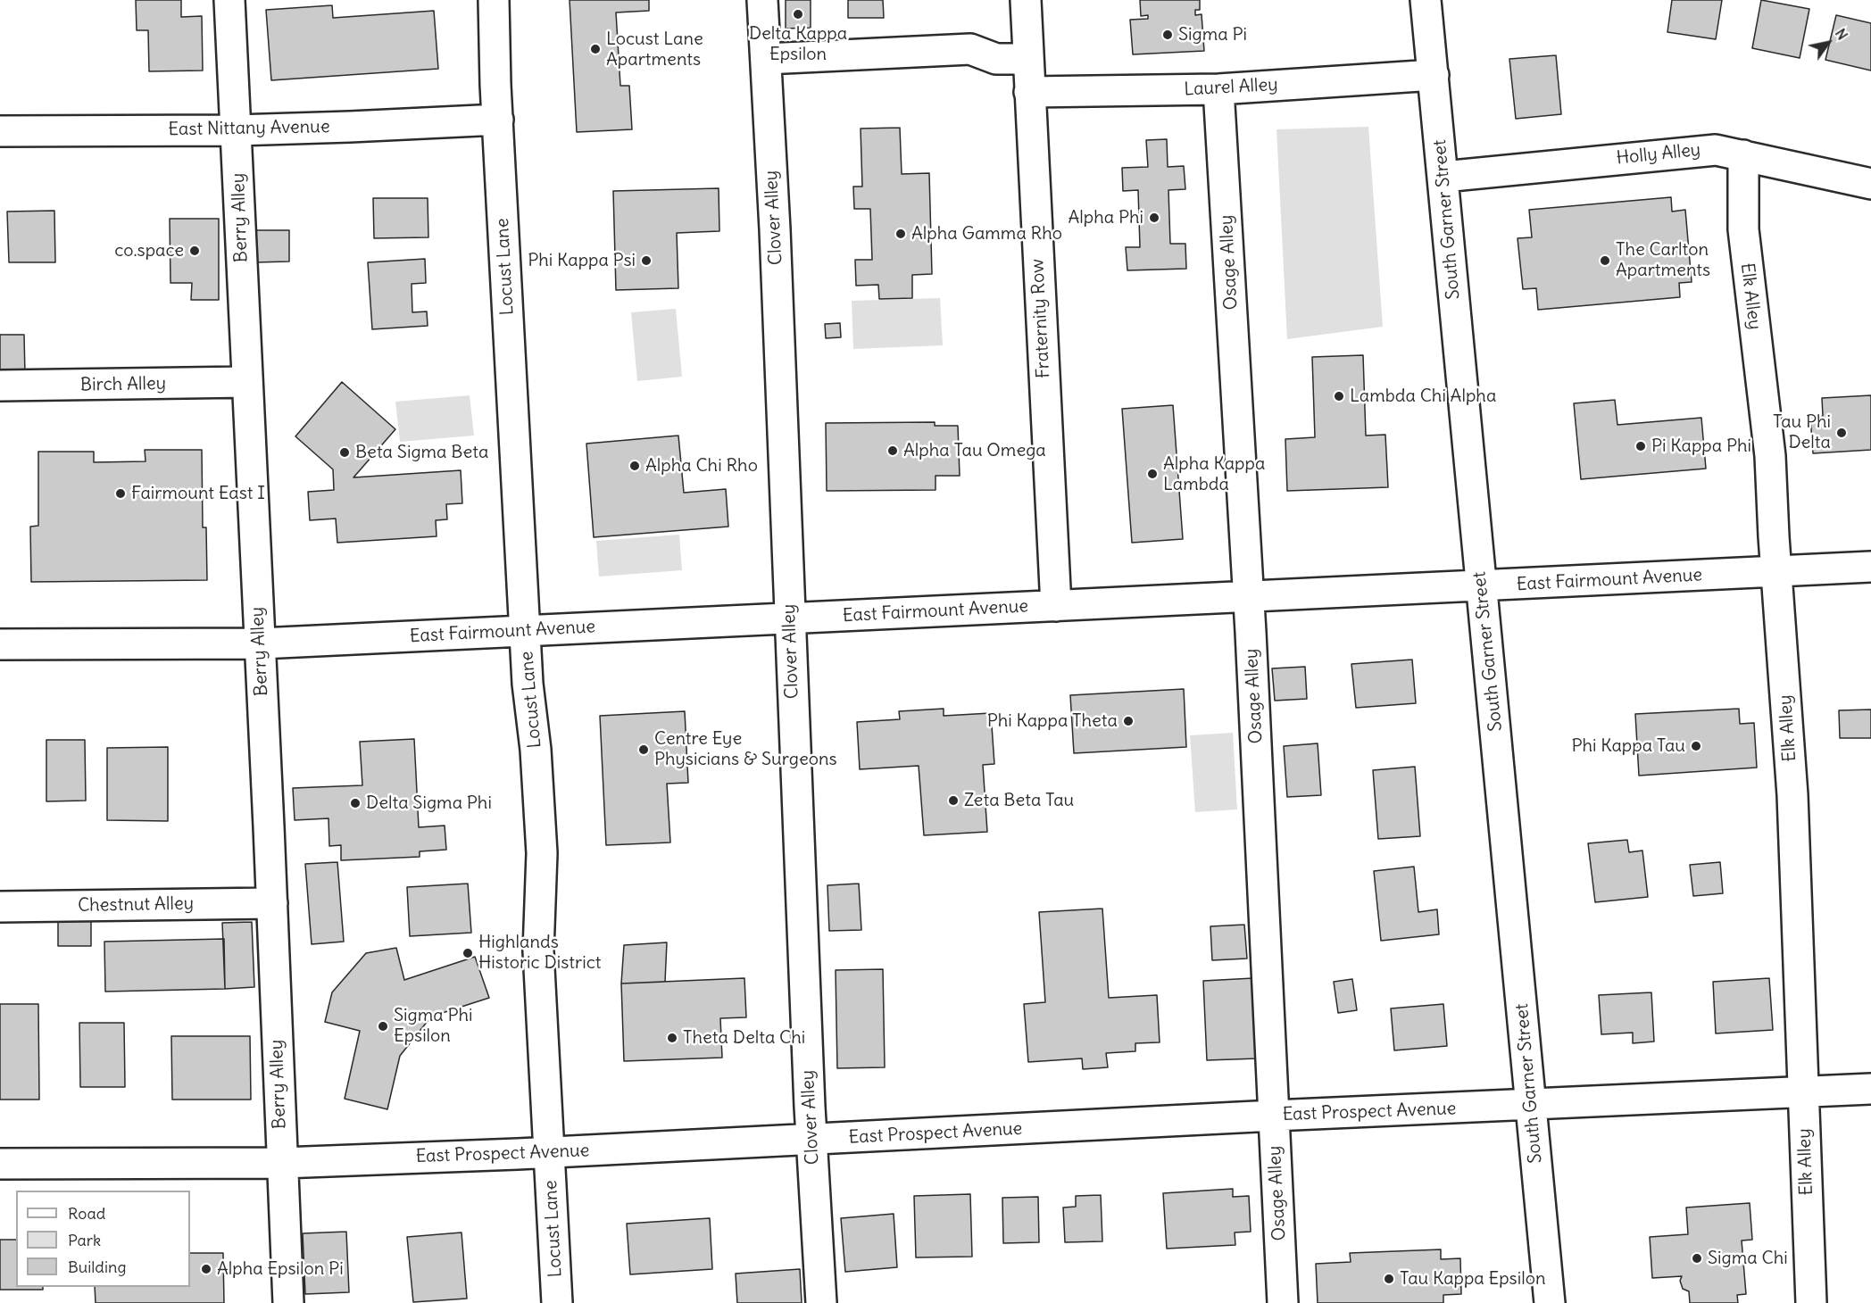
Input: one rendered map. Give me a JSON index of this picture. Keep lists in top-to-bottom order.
{
  "streets": {
    "street": [
      "Laurel Alley",
      "East Nittany Avenue",
      "Holly Alley",
      "Berry Alley",
      "Clover Alley",
      "South Garner Street",
      "Osage Alley",
      "Locust Lane",
      "Elk Alley",
      "Fraternity Row",
      "Birch Alley",
      "East Fairmount Avenue",
      "Chestnut Alley",
      "East Prospect Avenue"
    ]
  },
  "crossings": [
    ["Laurel Alley", "South Garner Street"],
    ["Laurel Alley", "Osage Alley"],
    ["Laurel Alley", "Fraternity Row"],
    ["East Nittany Avenue", "Berry Alley"],
    ["East Nittany Avenue", "Locust Lane"],
    ["Holly Alley", "South Garner Street"],
    ["Holly Alley", "Elk Alley"],
    ["Berry Alley", "Birch Alley"],
    ["Berry Alley", "East Fairmount Avenue"],
    ["Berry Alley", "Chestnut Alley"],
    ["Berry Alley", "East Prospect Avenue"],
    ["Clover Alley", "East Fairmount Avenue"],
    ["Clover Alley", "East Prospect Avenue"],
    ["South Garner Street", "East Fairmount Avenue"],
    ["South Garner Street", "East Prospect Avenue"],
    ["Osage Alley", "East Fairmount Avenue"],
    ["Osage Alley", "East Prospect Avenue"],
    ["Locust Lane", "East Fairmount Avenue"],
    ["Locust Lane", "East Prospect Avenue"],
    ["Elk Alley", "East Fairmount Avenue"],
    ["Elk Alley", "East Prospect Avenue"],
    ["Fraternity Row", "East Fairmount Avenue"]
  ],
  "places": [
    "Delta Kappa Epsilon",
    "Sigma Pi",
    "Locust Lane Apartments",
    "Alpha Phi",
    "Alpha Gamma Rho",
    "co.space",
    "Phi Kappa Psi",
    "The Carlton Apartments",
    "Lambda Chi Alpha",
    "Tau Phi Delta",
    "Pi Kappa Phi",
    "Alpha Tau Omega",
    "Beta Sigma Beta",
    "Alpha Chi Rho",
    "Alpha Kappa Lambda",
    "Fairmount East I",
    "Phi Kappa Theta",
    "Phi Kappa Tau",
    "Centre Eye Physicians & Surgeons",
    "Zeta Beta Tau",
    "Delta Sigma Phi",
    "Highlands Historic District",
    "Sigma Phi Epsilon",
    "Theta Delta Chi",
    "Sigma Chi",
    "Alpha Epsilon Pi",
    "Tau Kappa Epsilon"
  ],
  "legend": ["Road", "Park", "Building"],
  "north": "top right"
}
